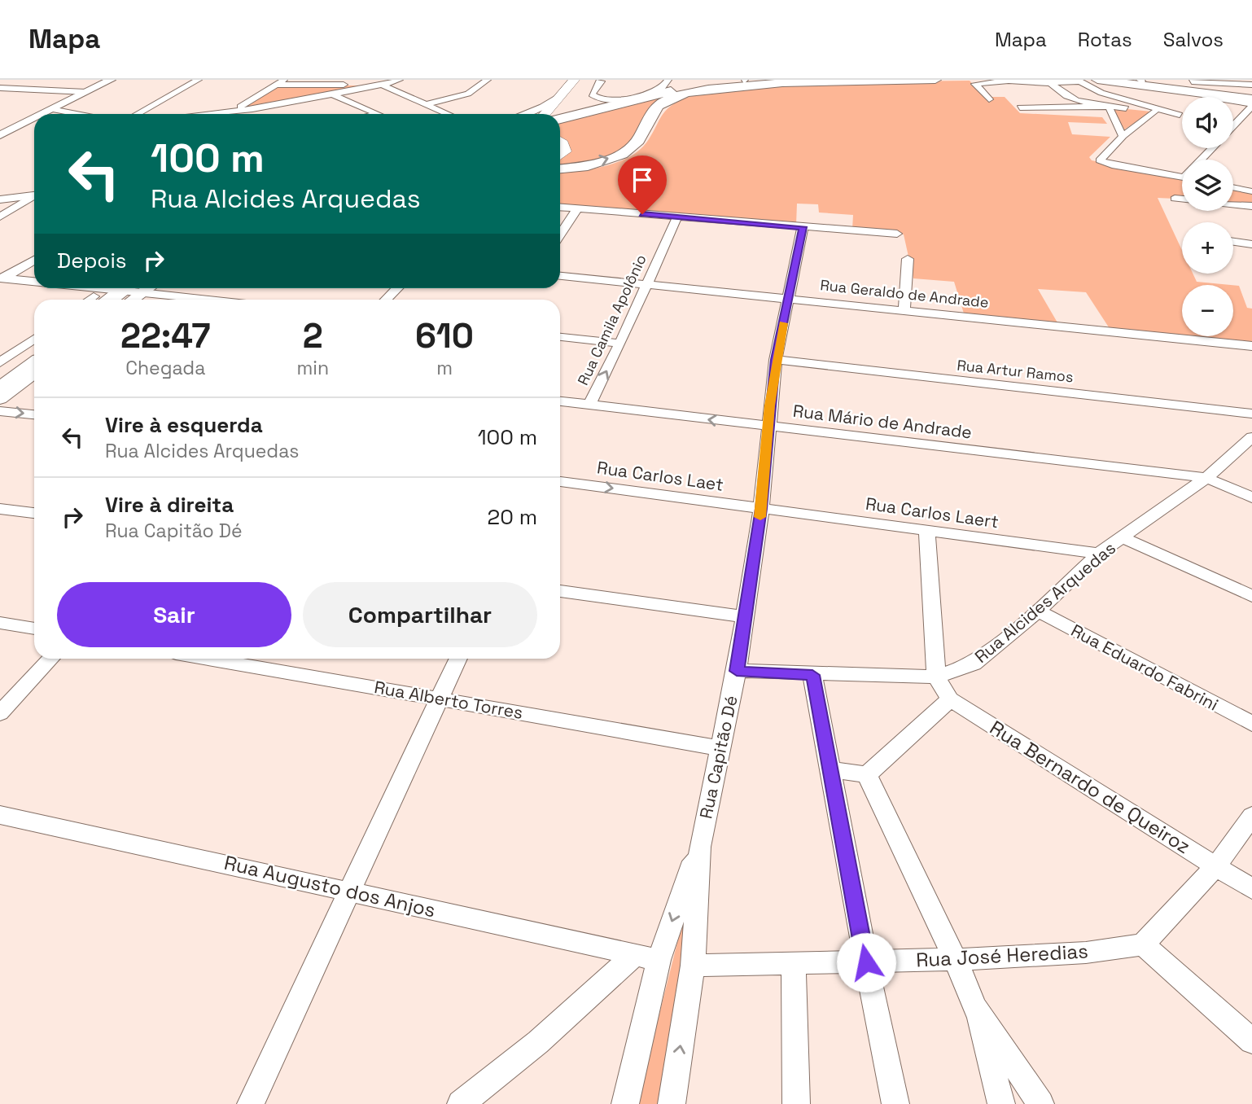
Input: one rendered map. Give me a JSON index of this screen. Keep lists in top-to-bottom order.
{
  "streets": {
    "street": [
      "Rua Geraldo de Andrade",
      "Rua Camila Apolônio",
      "Rua Artur Ramos",
      "Rua Mário de Andrade",
      "Rua Carlos Laet",
      "Rua Carlos Laert",
      "Rua Alcides Arquedas",
      "Rua Eduardo Fabrini",
      "Rua Alberto Torres",
      "Rua Capitão Dé",
      "Rua Bernardo de Queiroz",
      "Rua Augusto dos Anjos",
      "Rua José Heredias"
    ]
  },
  "crossings": [
    ["Rua Geraldo de Andrade", "Rua Camila Apolônio"],
    ["Rua Geraldo de Andrade", "Rua Capitão Dé"],
    ["Rua Camila Apolônio", "Rua Mário de Andrade"],
    ["Rua Artur Ramos", "Rua Capitão Dé"],
    ["Rua Mário de Andrade", "Rua Alcides Arquedas"],
    ["Rua Mário de Andrade", "Rua Capitão Dé"],
    ["Rua Carlos Laet", "Rua Carlos Laert"],
    ["Rua Carlos Laet", "Rua Capitão Dé"],
    ["Rua Carlos Laert", "Rua Alcides Arquedas"],
    ["Rua Carlos Laert", "Rua Capitão Dé"],
    ["Rua Alcides Arquedas", "Rua Eduardo Fabrini"],
    ["Rua Alcides Arquedas", "Rua Capitão Dé"],
    ["Rua Alcides Arquedas", "Rua Bernardo de Queiroz"],
    ["Rua Alberto Torres", "Rua Capitão Dé"],
    ["Rua Capitão Dé", "Rua Augusto dos Anjos"],
    ["Rua Capitão Dé", "Rua José Heredias"]
  ],
  "page": {
    "header": "Mapa",
    "nav": ["Mapa", "Rotas", "Salvos"],
    "map_buttons": ["+", "−"],
    "turn": ["100 m", "Rua Alcides Arquedas"],
    "then": "Depois",
    "eta": [
      "22:47",
      "Chegada",
      "2",
      "min",
      "610",
      "m"
    ],
    "list": [
      {
        "name": "Vire à esquerda",
        "note": "Rua Alcides Arquedas",
        "value": "100 m"
      },
      {
        "name": "Vire à direita",
        "note": "Rua Capitão Dé",
        "value": "20 m"
      }
    ],
    "buttons": ["Sair", "Compartilhar"]
  }
}
